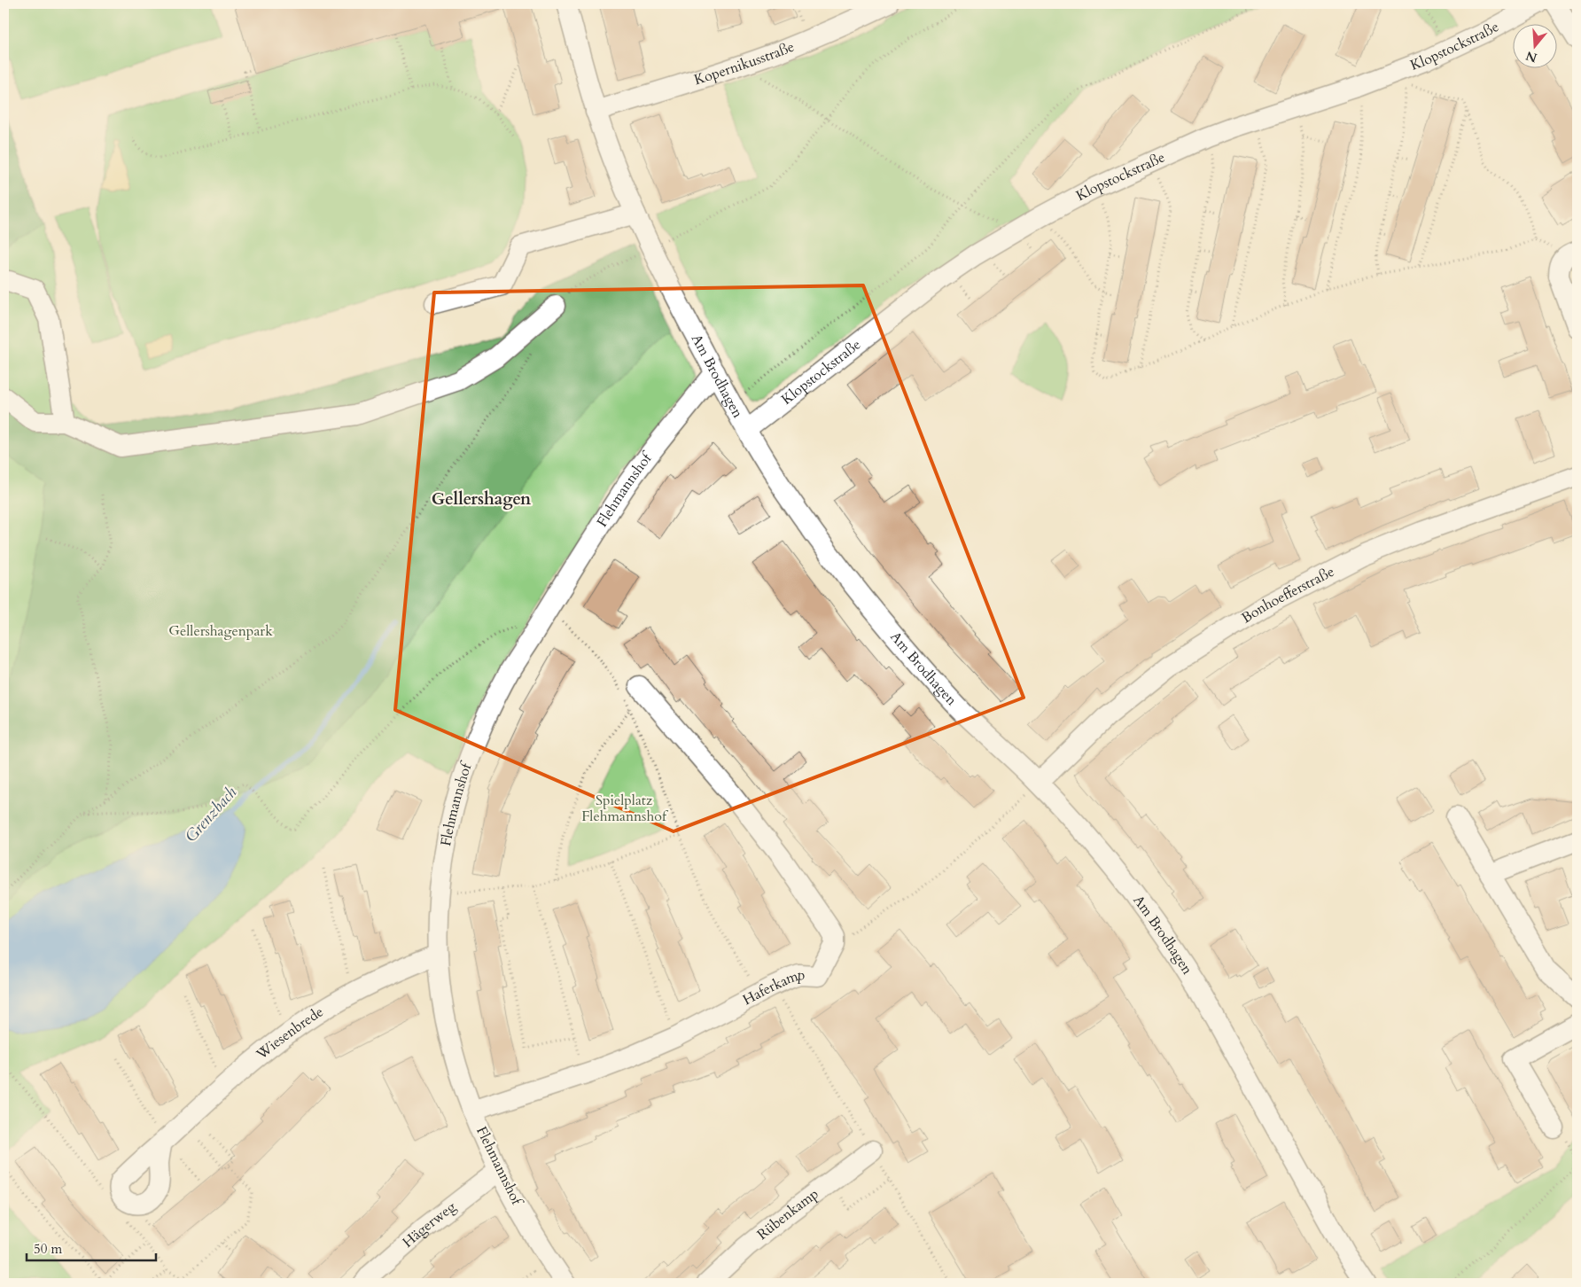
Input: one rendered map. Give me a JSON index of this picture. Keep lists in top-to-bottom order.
{
  "streets": {
    "street": [
      "Klopstockstraße",
      "Kopernikusstraße",
      "Am Brodhagen",
      "Flehmannshof",
      "Bonhoefferstraße",
      "Haferkamp",
      "Wiesenbrede",
      "Rübenkamp",
      "Hägerweg"
    ]
  },
  "crossings": [
    ["Klopstockstraße", "Am Brodhagen"],
    ["Kopernikusstraße", "Am Brodhagen"],
    ["Am Brodhagen", "Flehmannshof"],
    ["Am Brodhagen", "Bonhoefferstraße"],
    ["Flehmannshof", "Haferkamp"],
    ["Flehmannshof", "Wiesenbrede"],
    ["Flehmannshof", "Hägerweg"]
  ],
  "districts": ["Gellershagen"],
  "water": ["Grenzbach"],
  "parks": ["Gellershagenpark", "Spielplatz Flehmannshof"],
  "scale_bar": "50 m",
  "north": "bottom"
}
